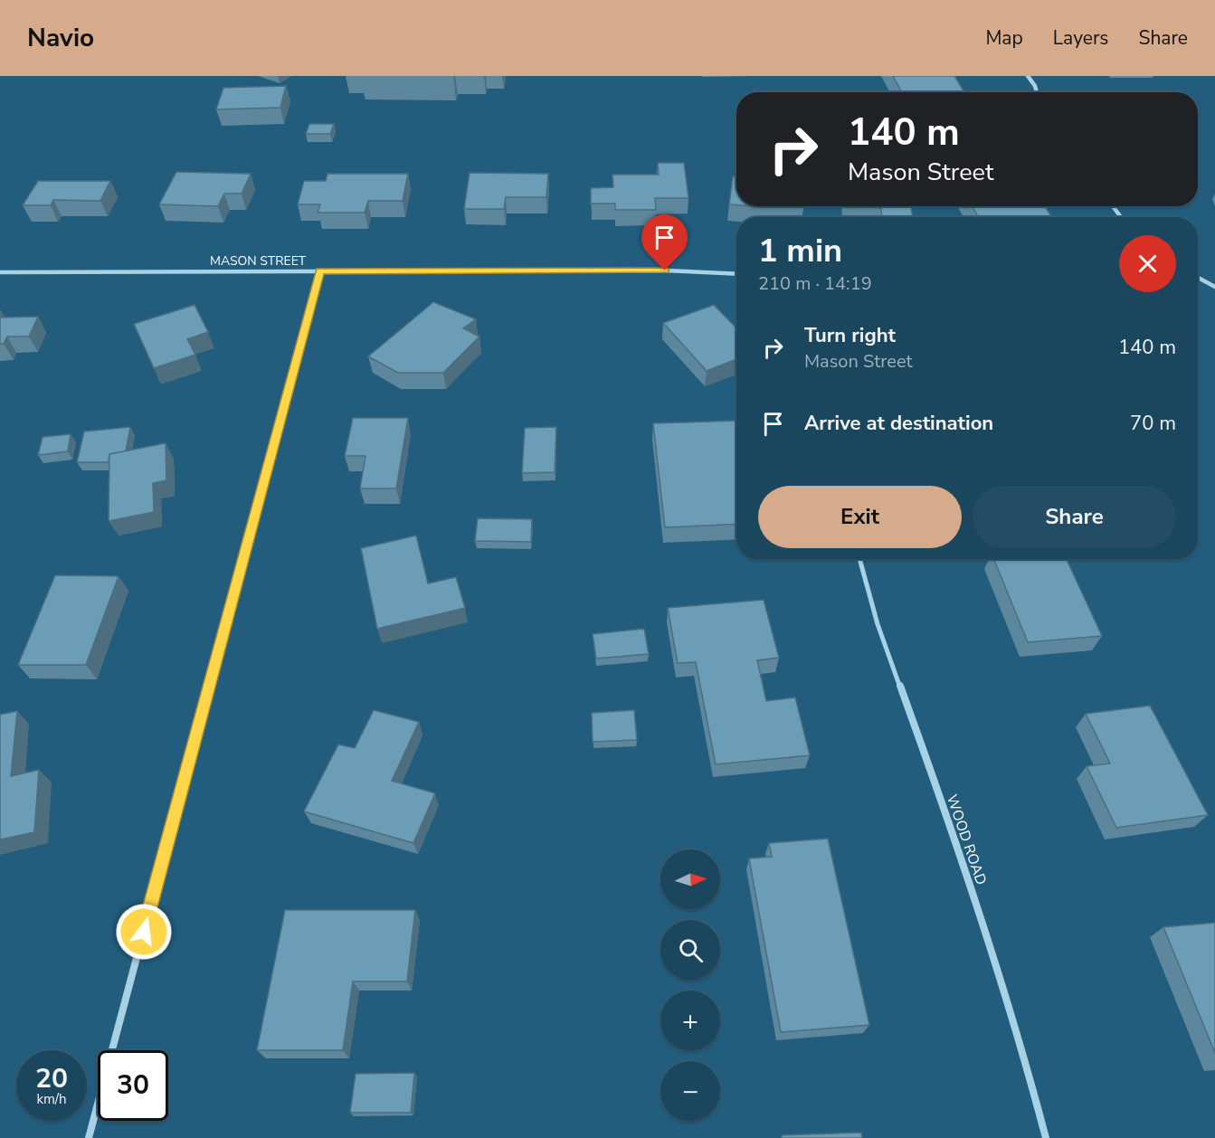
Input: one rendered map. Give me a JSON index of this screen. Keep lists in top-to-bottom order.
{
  "streets": {
    "street": ["MASON STREET", "WOOD ROAD"]
  },
  "north": "right",
  "page": {
    "header": "Navio",
    "nav": ["Map", "Layers", "Share"],
    "turn": ["140 m", "Mason Street"],
    "heading": ["1 min", "210 m · 14:19"],
    "list": [
      {
        "name": "Turn right",
        "note": "Mason Street",
        "value": "140 m"
      },
      {
        "name": "Arrive at destination",
        "value": "70 m"
      }
    ],
    "buttons": ["Exit", "Share"],
    "map_buttons": ["+", "−"],
    "speed": "20 km/h",
    "limit": "30"
  }
}
